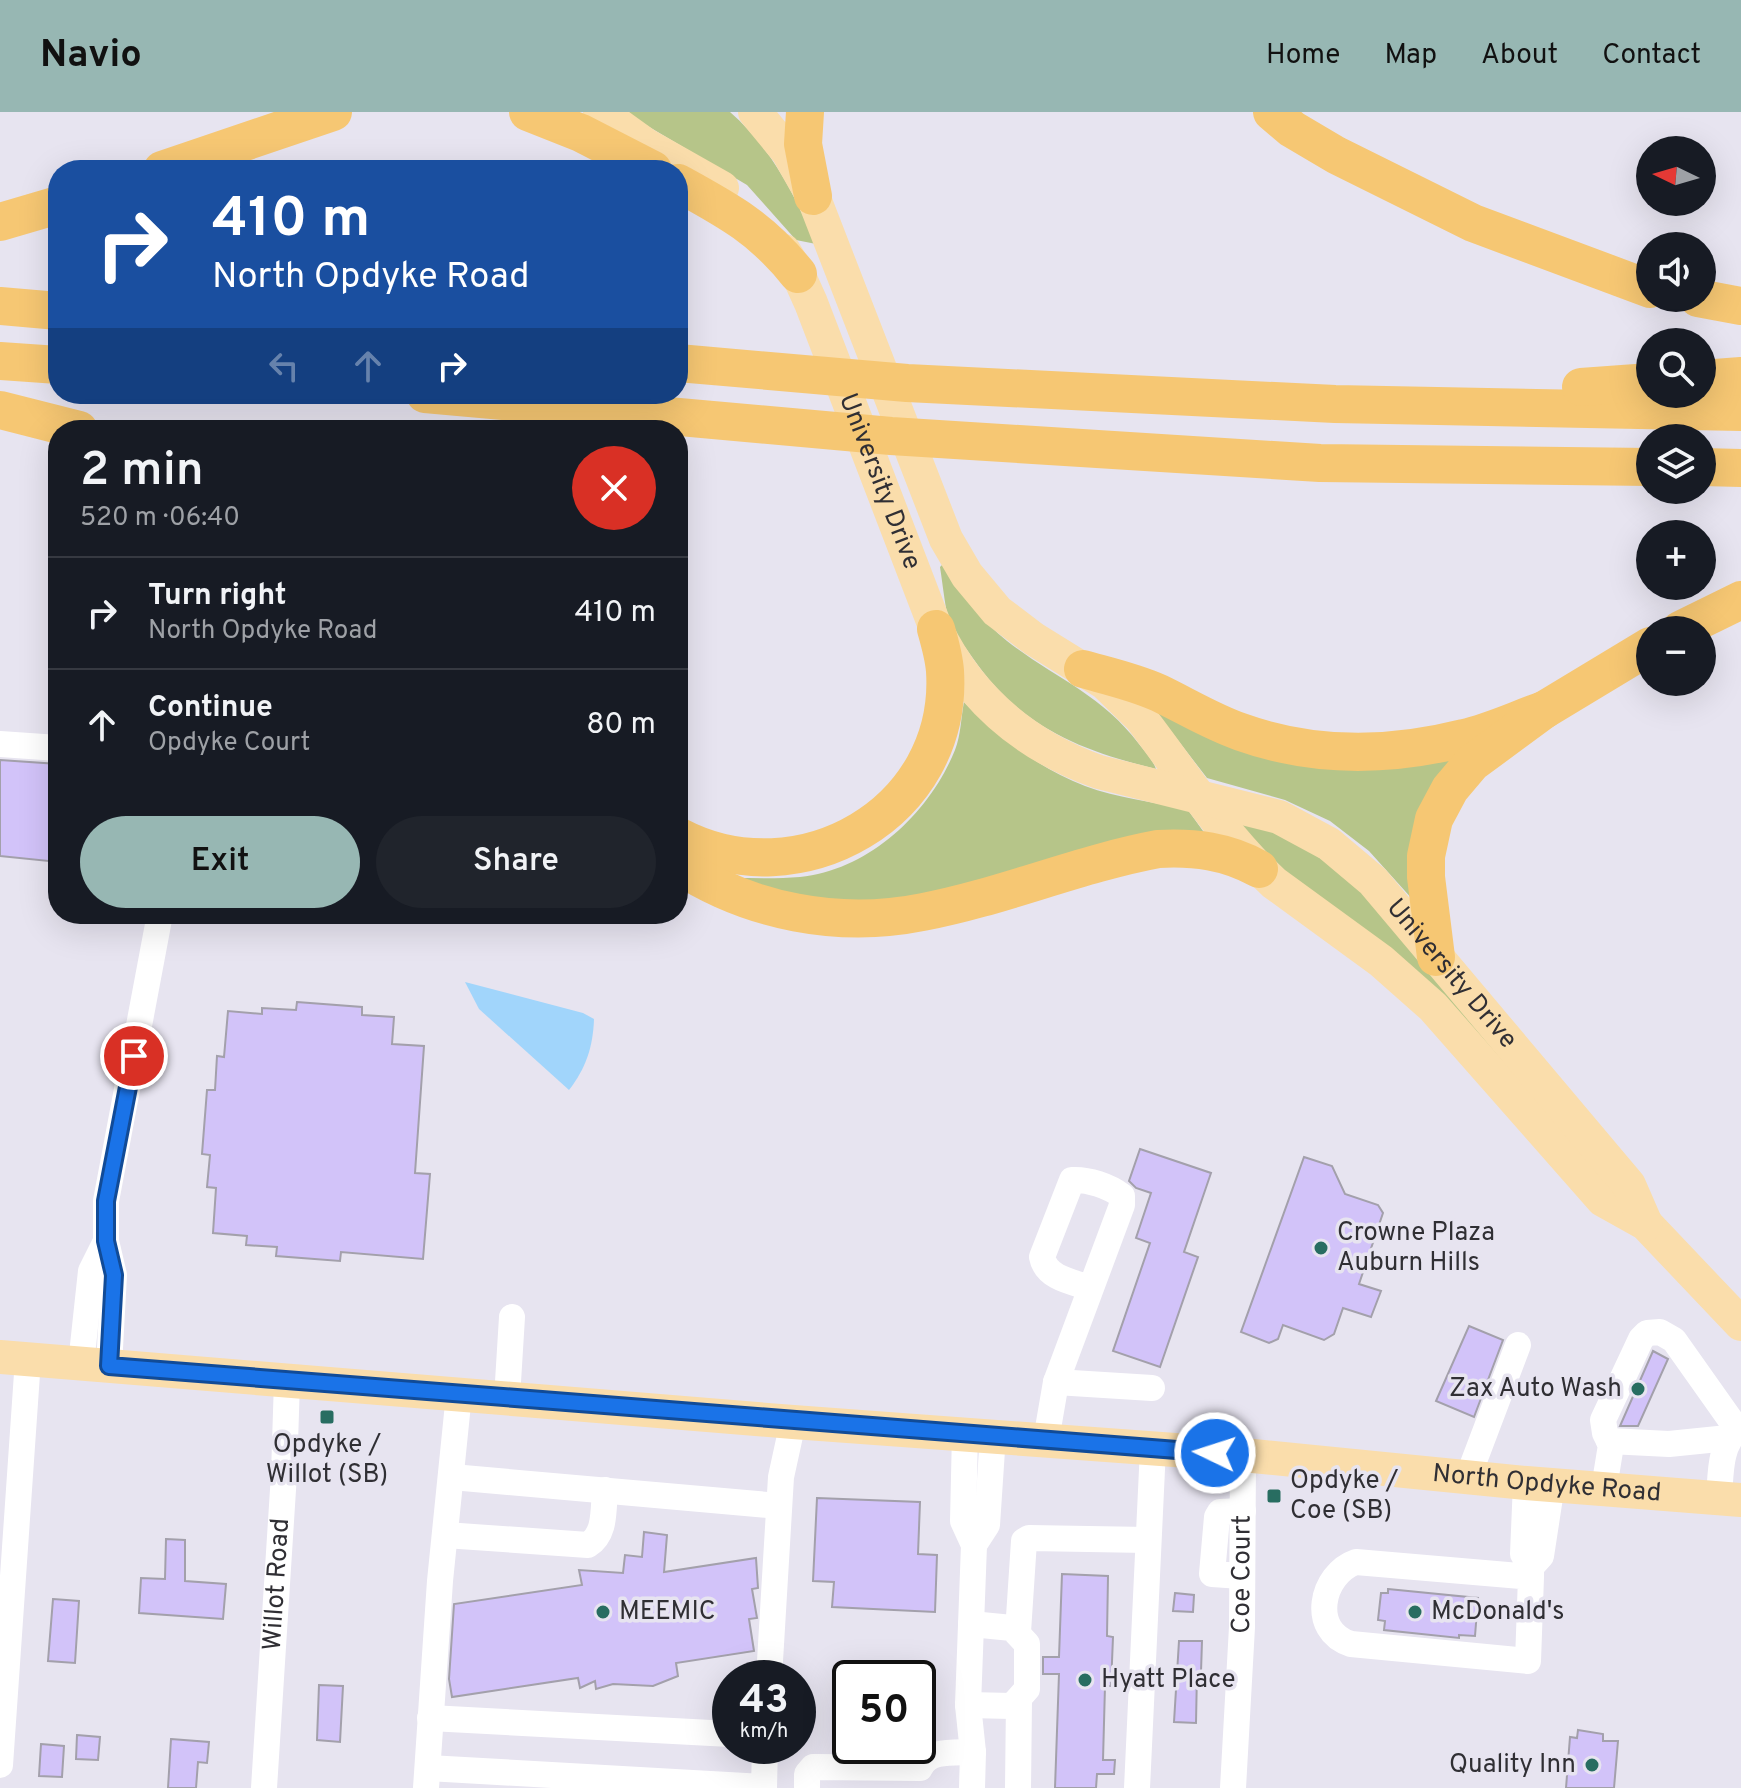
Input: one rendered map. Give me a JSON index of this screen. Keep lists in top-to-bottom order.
{
  "streets": {
    "main road": ["University Drive", "North Opdyke Road"],
    "street": ["Coe Court", "Willot Road"]
  },
  "crossings": [
    ["North Opdyke Road", "Coe Court"],
    ["North Opdyke Road", "Willot Road"]
  ],
  "places": {
    "other": [
      "Crowne Plaza Auburn Hills",
      "Zax Auto Wash",
      "MEEMIC",
      "McDonald's",
      "Hyatt Place",
      "Quality Inn"
    ],
    "transit": ["Opdyke / Willot (SB)", "Opdyke / Coe (SB)"]
  },
  "north": "left",
  "page": {
    "header": "Navio",
    "nav": [
      "Home",
      "Map",
      "About",
      "Contact"
    ],
    "map_buttons": ["+", "−"],
    "turn": ["410 m", "North Opdyke Road"],
    "heading": ["2 min", "520 m · 06:40"],
    "list": [
      {
        "name": "Turn right",
        "note": "North Opdyke Road",
        "value": "410 m"
      },
      {
        "name": "Continue",
        "note": "Opdyke Court",
        "value": "80 m"
      }
    ],
    "buttons": ["Exit", "Share"],
    "speed": "43 km/h",
    "limit": "50"
  }
}
